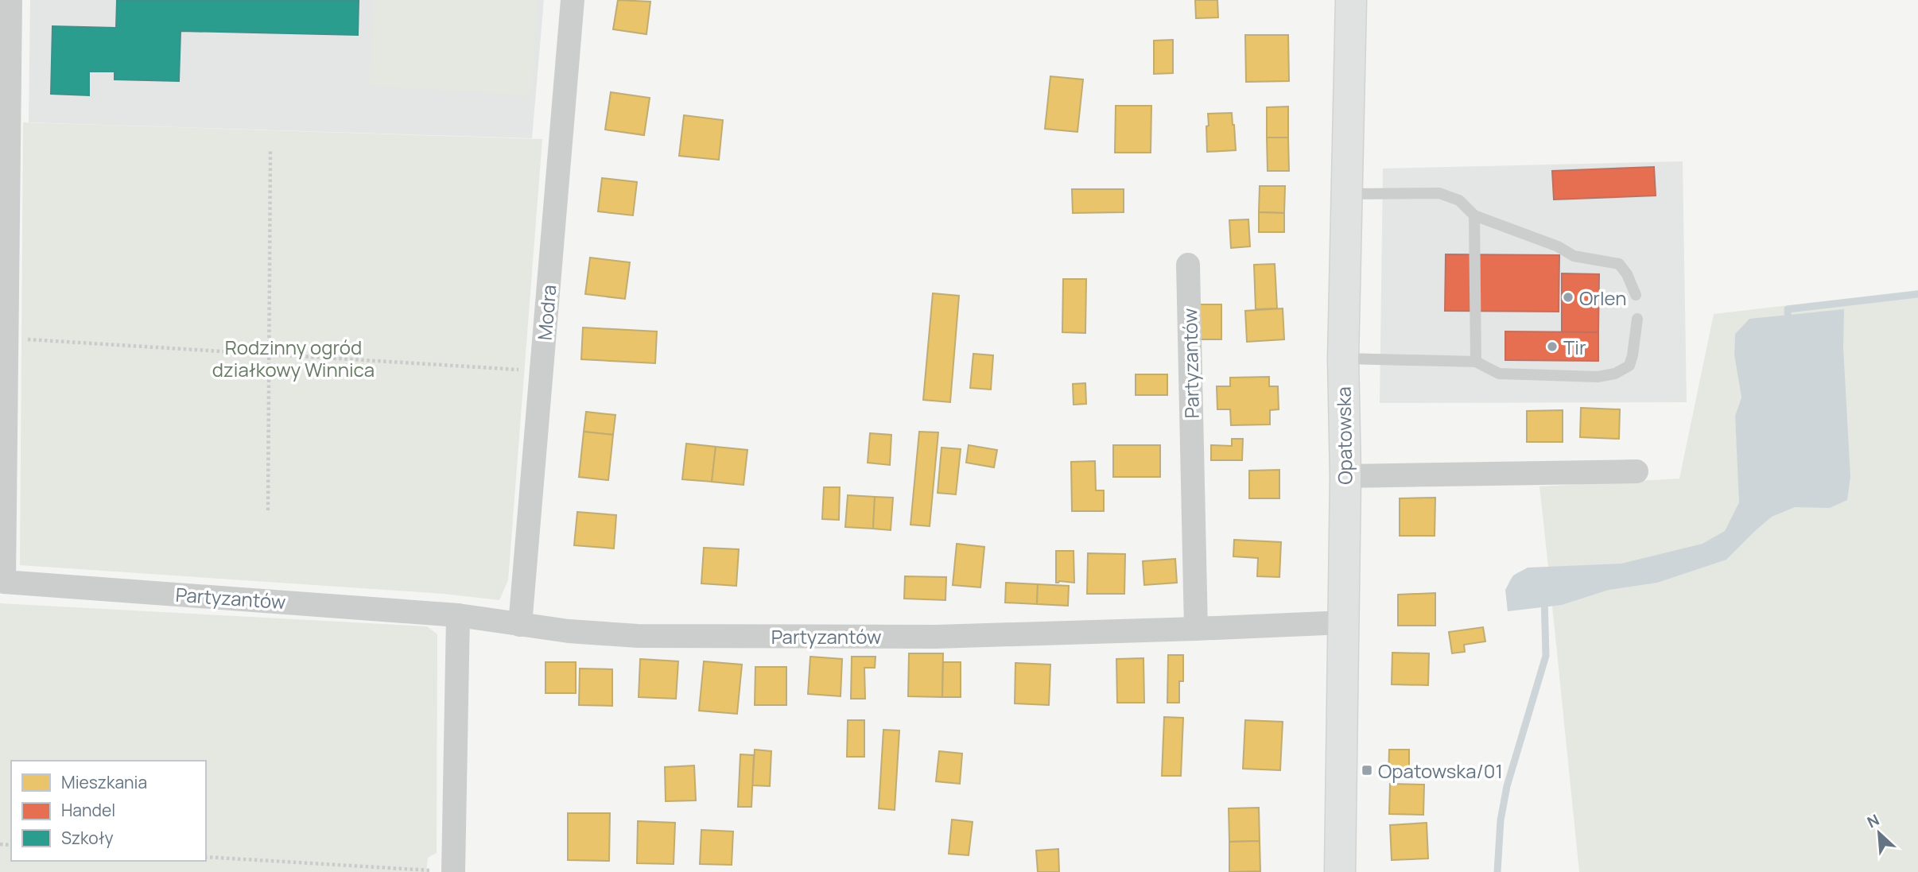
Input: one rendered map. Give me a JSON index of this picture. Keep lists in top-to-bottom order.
{
  "streets": {
    "street": ["Modra", "Partyzantów", "Opatowska"]
  },
  "crossings": [
    ["Modra", "Partyzantów"],
    ["Partyzantów", "Opatowska"]
  ],
  "parks": ["Rodzinny ogród działkowy Winnica"],
  "places": {
    "other": ["Orlen", "Tir"],
    "transit": ["Opatowska/01"]
  },
  "legend": ["Mieszkania", "Handel", "Szkoły"],
  "north": "top left"
}
